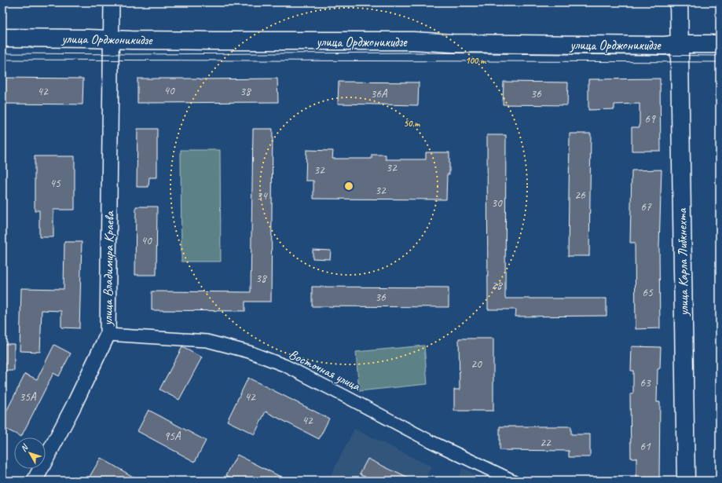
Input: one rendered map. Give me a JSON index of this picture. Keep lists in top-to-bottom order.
{
  "streets": {
    "main road": ["улица Орджоникидзе", "улица Карла Либкнехта"],
    "street": ["улица Владимира Краева", "Восточная улица"]
  },
  "crossings": [
    ["улица Орджоникидзе", "улица Карла Либкнехта"],
    ["улица Орджоникидзе", "улица Владимира Краева"],
    ["улица Владимира Краева", "Восточная улица"]
  ],
  "house_numbers": [
    "40",
    "42",
    "38",
    "36А",
    "36",
    "69",
    "32",
    "32",
    "45",
    "32",
    "26",
    "34",
    "30",
    "67",
    "40",
    "38",
    "28",
    "65",
    "36",
    "20",
    "63",
    "35А",
    "42",
    "42",
    "95А",
    "22",
    "61"
  ],
  "north": "top left",
  "rings": ["100 m", "50 m"]
}
